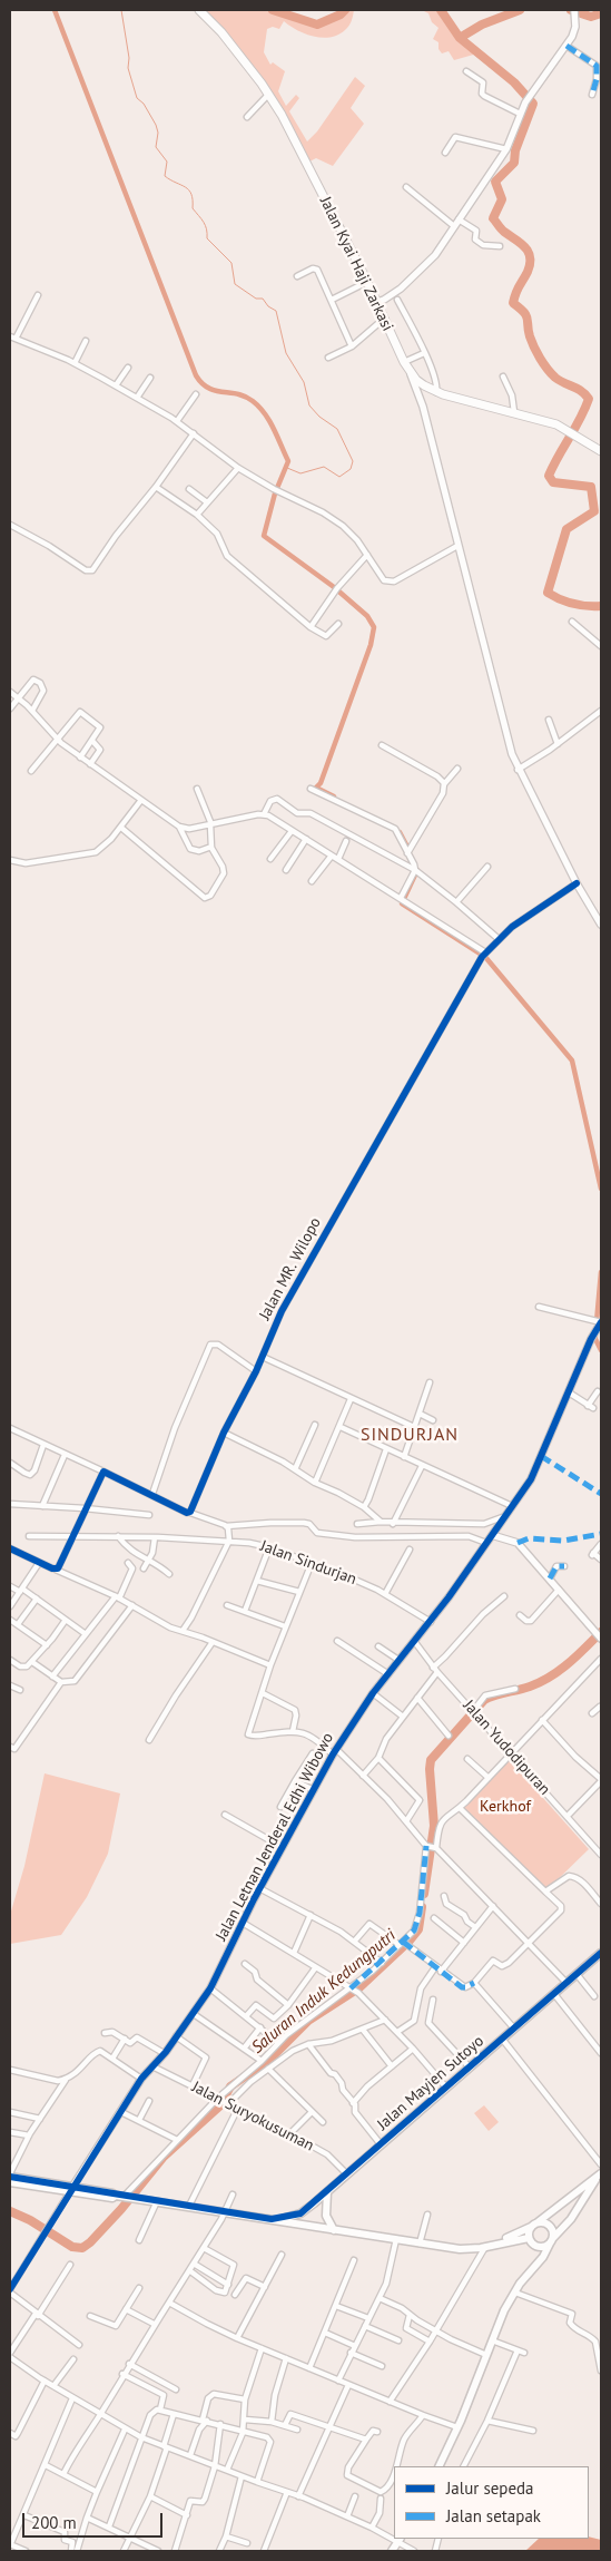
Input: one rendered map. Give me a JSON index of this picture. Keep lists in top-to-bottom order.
{
  "streets": {
    "main road": ["Jalan Kyai Haji Zarkasi", "Jalan Mayjen Sutoyo"],
    "street": [
      "Jalan MR. Wilopo",
      "Jalan Sindurjan",
      "Jalan Yudodipuran",
      "Jalan Letnan Jenderal Edhi Wibowo",
      "Jalan Suryokusuman"
    ]
  },
  "crossings": [
    ["Jalan Kyai Haji Zarkasi", "Jalan MR. Wilopo"],
    ["Jalan Sindurjan", "Jalan Letnan Jenderal Edhi Wibowo"],
    ["Jalan Yudodipuran", "Jalan Letnan Jenderal Edhi Wibowo"],
    ["Jalan Letnan Jenderal Edhi Wibowo", "Jalan Suryokusuman"],
    ["Jalan Mayjen Sutoyo", "Jalan Suryokusuman"]
  ],
  "districts": ["SINDURJAN"],
  "water": ["Saluran Induk Kedungputri"],
  "parks": ["Kerkhof"],
  "legend": ["Jalur sepeda", "Jalan setapak"],
  "scale_bar": "200 m"
}
